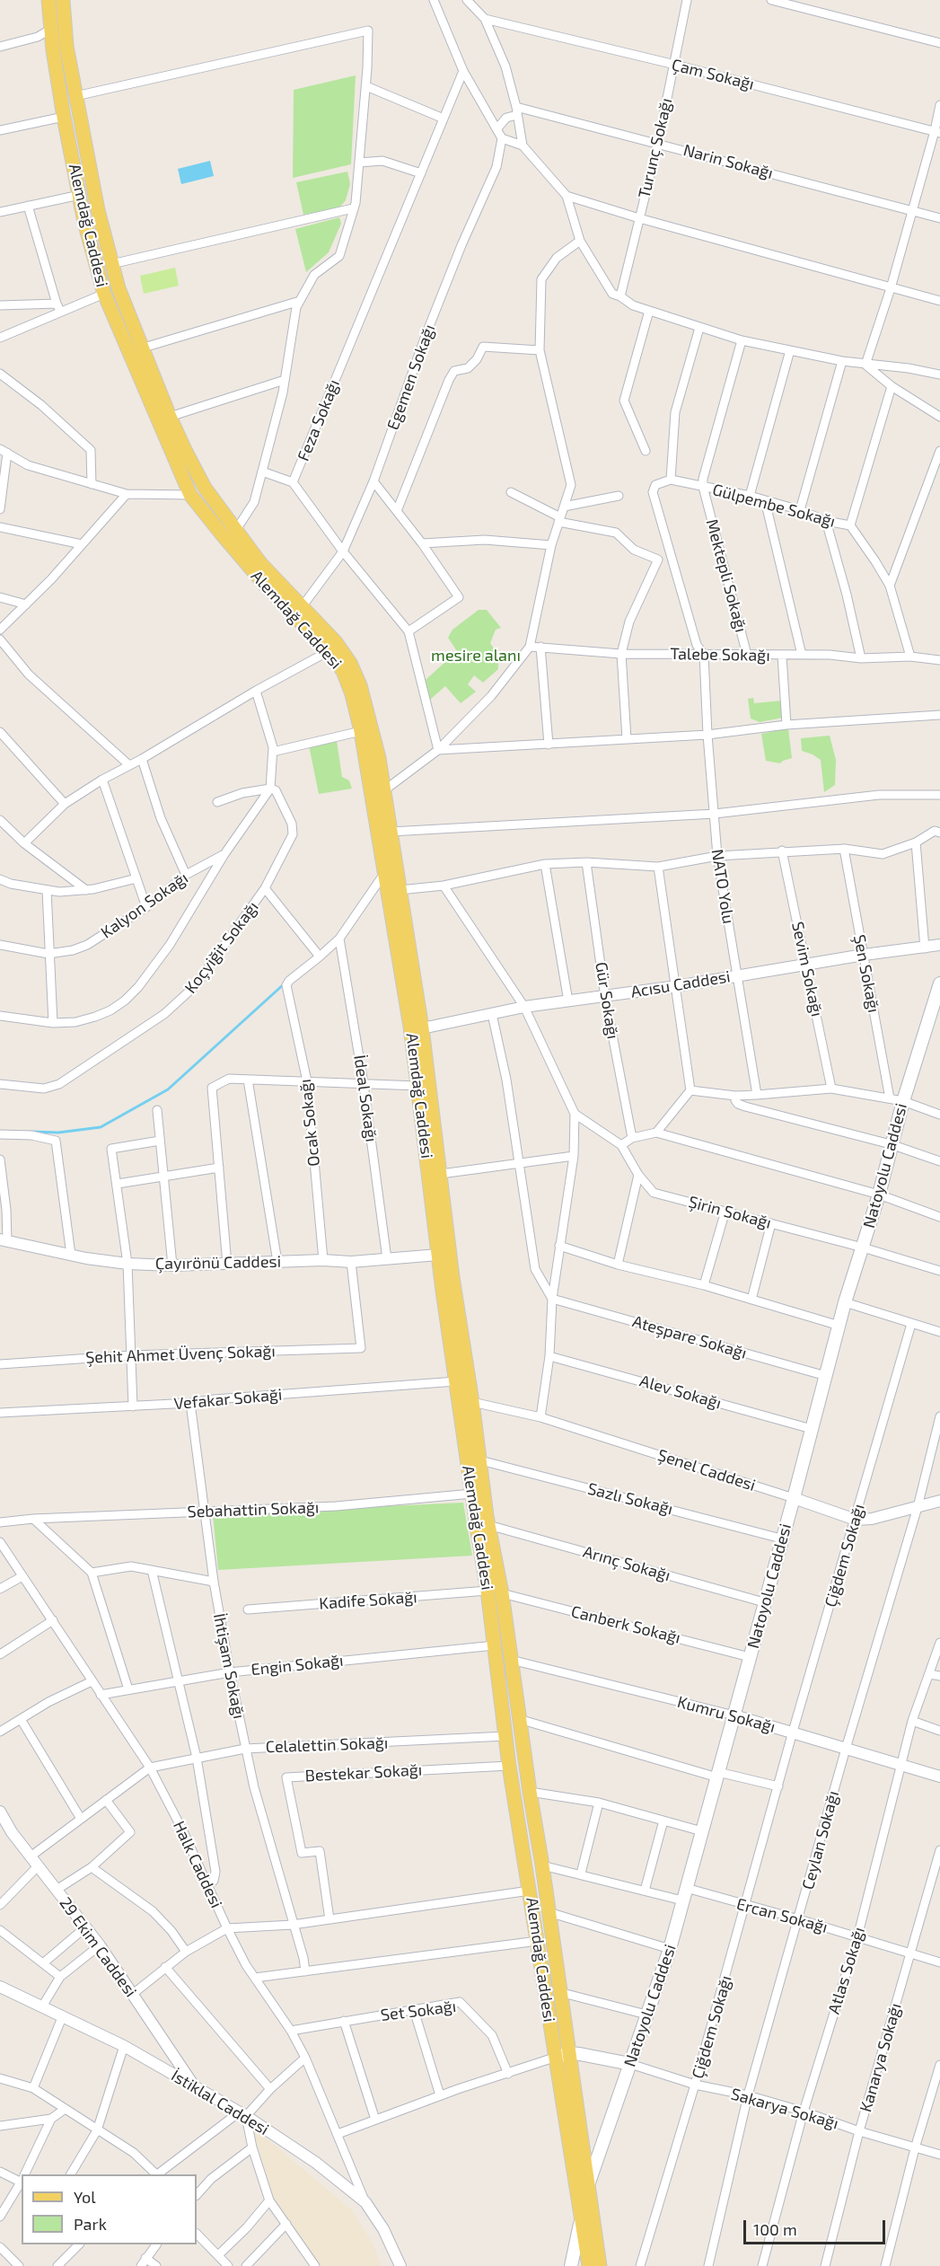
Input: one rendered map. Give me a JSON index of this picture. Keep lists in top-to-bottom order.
{
  "streets": {
    "main road": ["Alemdağ Caddesi", "Natoyolu Caddesi"],
    "street": [
      "Çam Sokağı",
      "Turunç Sokağı",
      "Narin Sokağı",
      "Egemen Sokağı",
      "Feza Sokağı",
      "Gülpembe Sokağı",
      "Mektepli Sokağı",
      "Talebe Sokağı",
      "NATO Yolu",
      "Kalyon Sokağı",
      "Koçyiğit Sokağı",
      "Sevim Sokağı",
      "Şen Sokağı",
      "Acısu Caddesi",
      "Gür Sokağı",
      "İdeal Sokağı",
      "Ocak Sokağı",
      "Şirin Sokağı",
      "Çayırönü Caddesi",
      "Ateşpare Sokağı",
      "Şehit Ahmet Üvenç Sokağı",
      "Alev Sokağı",
      "Vefakar Sokaği",
      "Şenel Caddesi",
      "Sazlı Sokağı",
      "Sebahattin Sokağı",
      "Çiğdem Sokağı",
      "Arınç Sokağı",
      "Kadife Sokağı",
      "Canberk Sokağı",
      "Engin Sokağı",
      "İhtişam Sokağı",
      "Kumru Sokağı",
      "Celalettin Sokağı",
      "Bestekar Sokağı",
      "Ceylan Sokağı",
      "Halk Caddesi",
      "Ercan Sokağı",
      "29 Ekim Caddesi",
      "Atlas Sokağı",
      "Set Sokağı",
      "Kanarya Sokağı",
      "İstiklal Caddesi",
      "Sakarya Sokağı"
    ]
  },
  "crossings": [
    ["Çam Sokağı", "Turunç Sokağı"],
    ["Turunç Sokağı", "Narin Sokağı"],
    ["Alemdağ Caddesi", "Egemen Sokağı"],
    ["Alemdağ Caddesi", "Acısu Caddesi"],
    ["Alemdağ Caddesi", "Natoyolu Caddesi"],
    ["Alemdağ Caddesi", "Çayırönü Caddesi"],
    ["Alemdağ Caddesi", "Vefakar Sokaği"],
    ["Alemdağ Caddesi", "Şenel Caddesi"],
    ["Alemdağ Caddesi", "Sazlı Sokağı"],
    ["Alemdağ Caddesi", "Sebahattin Sokağı"],
    ["Alemdağ Caddesi", "Arınç Sokağı"],
    ["Alemdağ Caddesi", "Kadife Sokağı"],
    ["Alemdağ Caddesi", "Canberk Sokağı"],
    ["Alemdağ Caddesi", "Engin Sokağı"],
    ["Alemdağ Caddesi", "Kumru Sokağı"],
    ["Alemdağ Caddesi", "Celalettin Sokağı"],
    ["Alemdağ Caddesi", "Bestekar Sokağı"],
    ["Egemen Sokağı", "Feza Sokağı"],
    ["Gülpembe Sokağı", "Mektepli Sokağı"],
    ["Gülpembe Sokağı", "Talebe Sokağı"],
    ["Mektepli Sokağı", "Talebe Sokağı"],
    ["Talebe Sokağı", "NATO Yolu"],
    ["NATO Yolu", "Acısu Caddesi"],
    ["Sevim Sokağı", "Acısu Caddesi"],
    ["Şen Sokağı", "Acısu Caddesi"],
    ["Acısu Caddesi", "Gür Sokağı"],
    ["İdeal Sokağı", "Çayırönü Caddesi"],
    ["Ocak Sokağı", "Çayırönü Caddesi"],
    ["Natoyolu Caddesi", "Şirin Sokağı"],
    ["Natoyolu Caddesi", "Ateşpare Sokağı"],
    ["Natoyolu Caddesi", "Alev Sokağı"],
    ["Natoyolu Caddesi", "Şenel Caddesi"],
    ["Natoyolu Caddesi", "Sazlı Sokağı"],
    ["Natoyolu Caddesi", "Arınç Sokağı"],
    ["Natoyolu Caddesi", "Canberk Sokağı"],
    ["Natoyolu Caddesi", "Kumru Sokağı"],
    ["Natoyolu Caddesi", "Ercan Sokağı"],
    ["Natoyolu Caddesi", "Sakarya Sokağı"],
    ["Çayırönü Caddesi", "Şehit Ahmet Üvenç Sokağı"],
    ["Vefakar Sokaği", "İhtişam Sokağı"],
    ["Şenel Caddesi", "Çiğdem Sokağı"],
    ["Şenel Caddesi", "Ceylan Sokağı"],
    ["Sebahattin Sokağı", "İhtişam Sokağı"],
    ["Çiğdem Sokağı", "Kumru Sokağı"],
    ["Çiğdem Sokağı", "Ercan Sokağı"],
    ["Çiğdem Sokağı", "Sakarya Sokağı"],
    ["Kadife Sokağı", "Canberk Sokağı"],
    ["Engin Sokağı", "İhtişam Sokağı"],
    ["Engin Sokağı", "Halk Caddesi"],
    ["İhtişam Sokağı", "Celalettin Sokağı"],
    ["Kumru Sokağı", "Ceylan Sokağı"],
    ["Kumru Sokağı", "Atlas Sokağı"],
    ["Celalettin Sokağı", "Halk Caddesi"],
    ["Ceylan Sokağı", "Ercan Sokağı"],
    ["Ceylan Sokağı", "Sakarya Sokağı"],
    ["Halk Caddesi", "Set Sokağı"],
    ["Halk Caddesi", "İstiklal Caddesi"],
    ["Ercan Sokağı", "Atlas Sokağı"],
    ["Ercan Sokağı", "Kanarya Sokağı"],
    ["29 Ekim Caddesi", "İstiklal Caddesi"],
    ["Atlas Sokağı", "Sakarya Sokağı"],
    ["Kanarya Sokağı", "Sakarya Sokağı"]
  ],
  "parks": ["mesire alanı"],
  "legend": ["Yol", "Park"],
  "scale_bar": "100 m"
}
